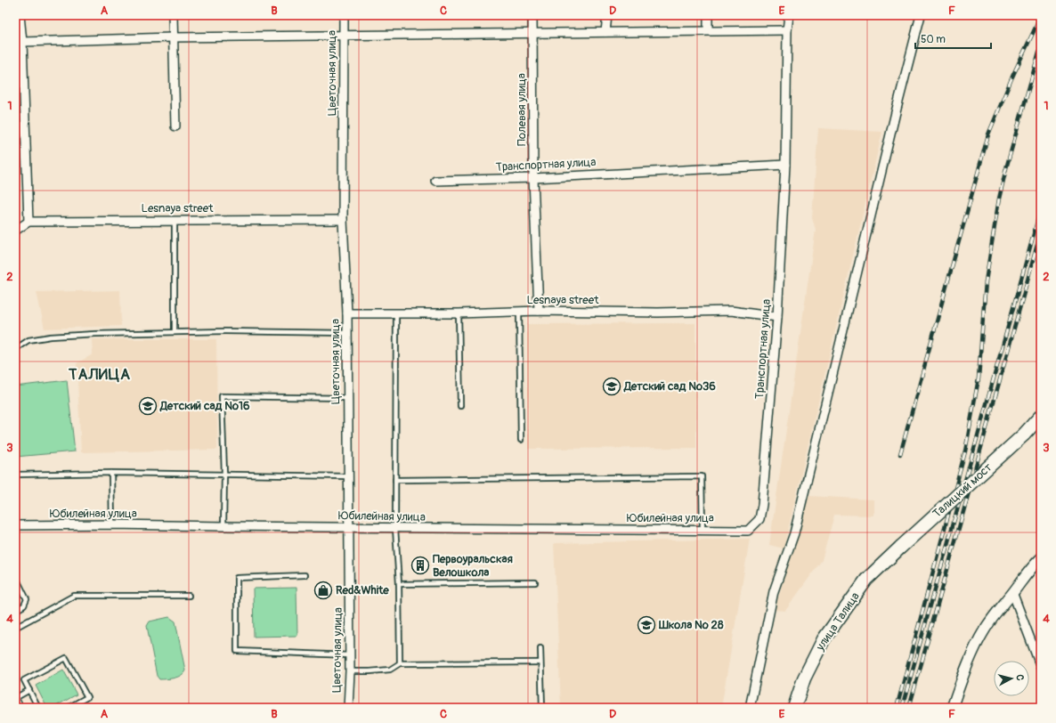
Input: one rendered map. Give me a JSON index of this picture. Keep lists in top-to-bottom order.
{
  "streets": {
    "main road": ["Талицкий мост", "улица Талица"],
    "street": [
      "Цветочная улица",
      "Полевая улица",
      "Транспортная улица",
      "Lesnaya street",
      "Юбилейная улица"
    ]
  },
  "crossings": [
    ["Цветочная улица", "Lesnaya street"],
    ["Цветочная улица", "Юбилейная улица"],
    ["Полевая улица", "Транспортная улица"],
    ["Полевая улица", "Lesnaya street"],
    ["Транспортная улица", "Lesnaya street"],
    ["Транспортная улица", "Юбилейная улица"],
    ["Талицкий мост", "улица Талица"]
  ],
  "districts": ["ТАЛИЦА"],
  "places": {
    "school or university": ["Детский сад №36", "Детский сад №16", "Школа № 28"],
    "building": ["Первоуральская Велошкола"],
    "shop": ["Red&White"]
  },
  "scale_bar": "50 m",
  "north": "right",
  "grid": {
    "columns": [
      "A",
      "B",
      "C",
      "D",
      "E",
      "F"
    ],
    "rows": [
      "1",
      "2",
      "3",
      "4"
    ]
  }
}
